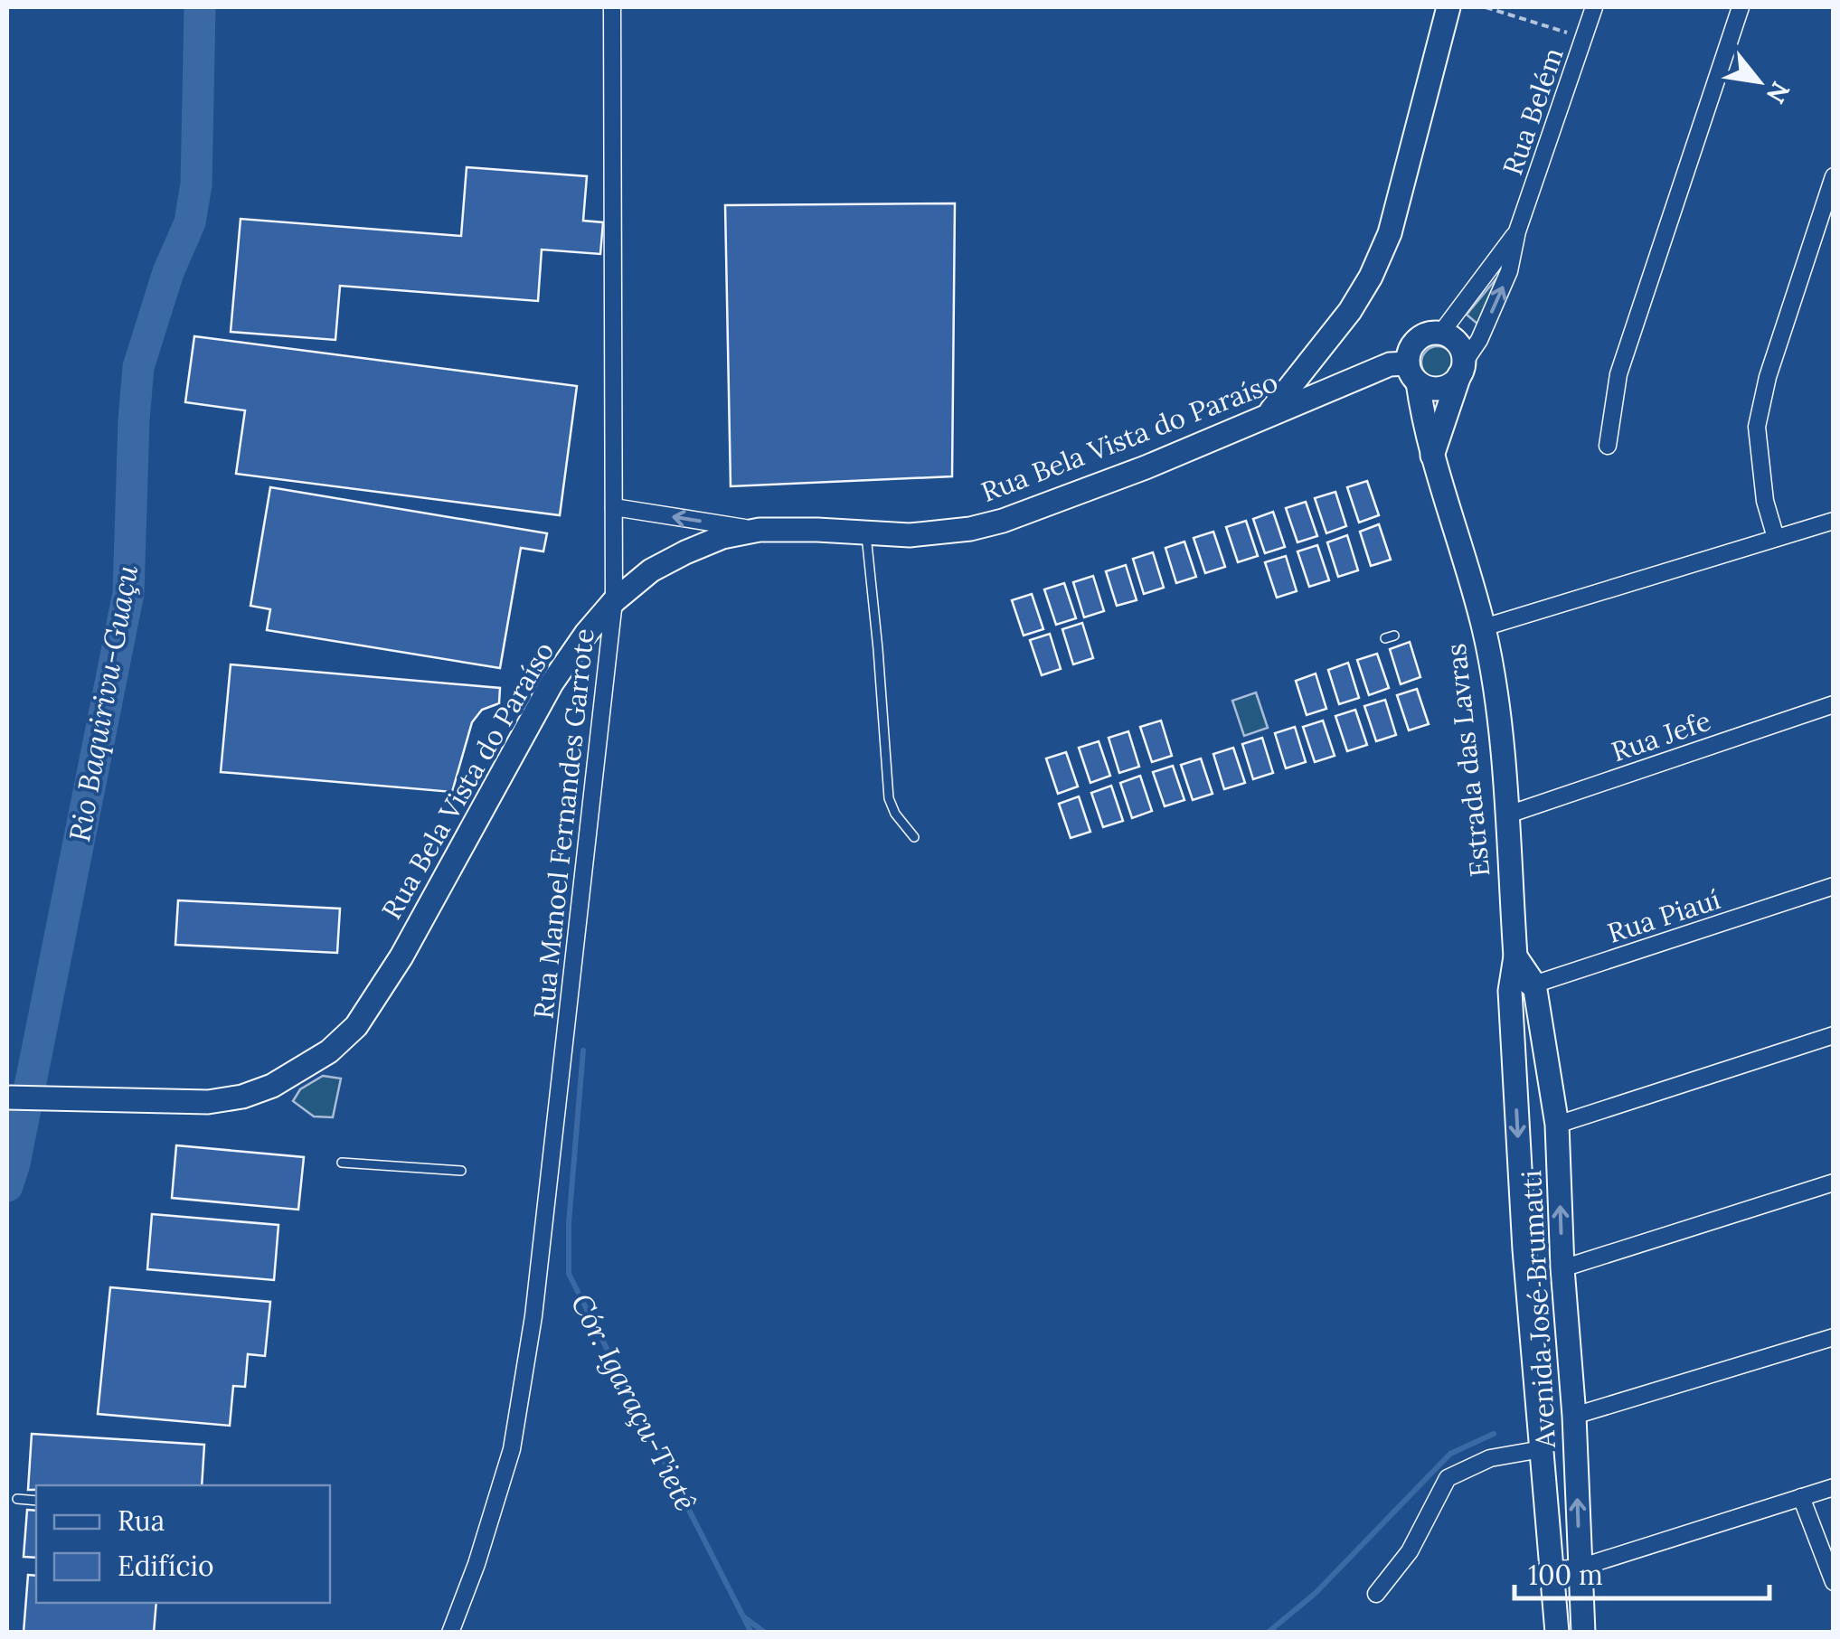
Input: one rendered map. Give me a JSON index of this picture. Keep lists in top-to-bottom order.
{
  "streets": {
    "main road": ["Rua Bela Vista do Paraíso", "Estrada das Lavras", "Avenida José Brumatti"],
    "street": [
      "Rua Belém",
      "Rua Jefe",
      "Rua Manoel Fernandes Garrote",
      "Rua Piauí"
    ]
  },
  "crossings": [
    ["Rua Belém", "Rua Bela Vista do Paraíso"],
    ["Rua Belém", "Estrada das Lavras"],
    ["Rua Bela Vista do Paraíso", "Estrada das Lavras"],
    ["Rua Bela Vista do Paraíso", "Rua Manoel Fernandes Garrote"],
    ["Rua Jefe", "Estrada das Lavras"],
    ["Estrada das Lavras", "Rua Piauí"],
    ["Estrada das Lavras", "Avenida José Brumatti"],
    ["Rua Piauí", "Avenida José Brumatti"]
  ],
  "water": ["Rio Baquirivu-Guaçu", "Cór. Igaraçu-Tietê"],
  "legend": ["Rua", "Edifício"],
  "scale_bar": "100 m",
  "north": "bottom right"
}
